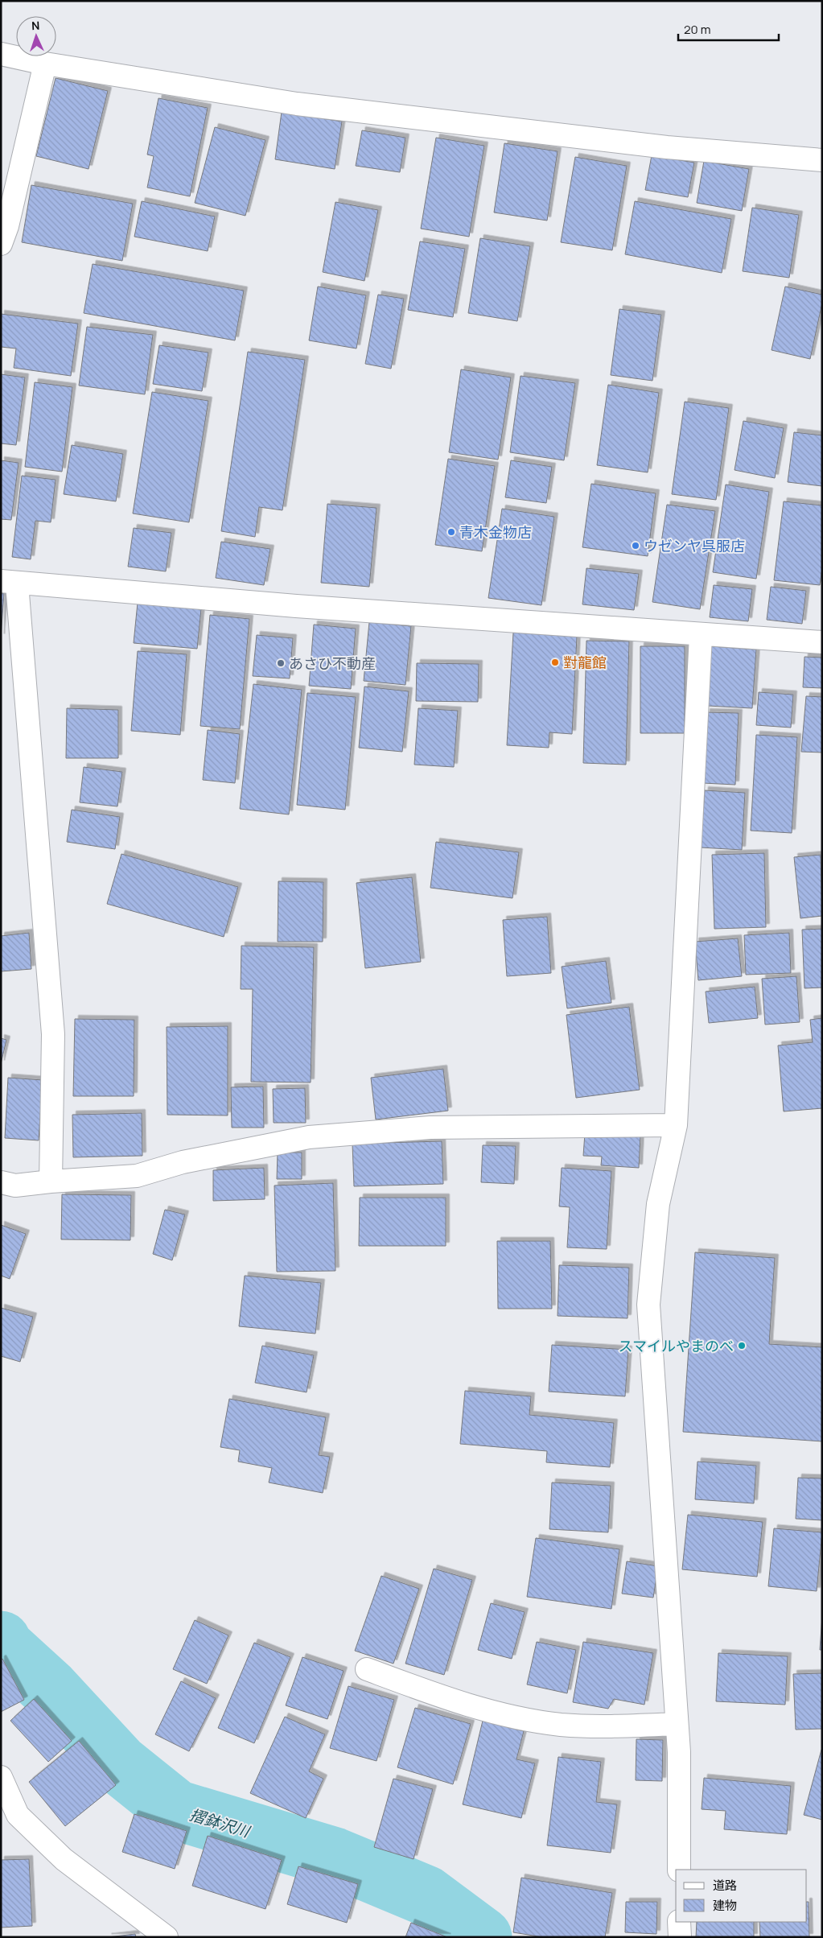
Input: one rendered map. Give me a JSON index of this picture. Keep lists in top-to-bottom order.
{
  "water": ["摺鉢沢川"],
  "places": [
    "青木金物店",
    "ウゼンヤ呉服店",
    "對龍館",
    "あさひ不動産",
    "スマイルやまのべ"
  ],
  "legend": ["道路", "建物"],
  "scale_bar": "20 m",
  "north": "top"
}
